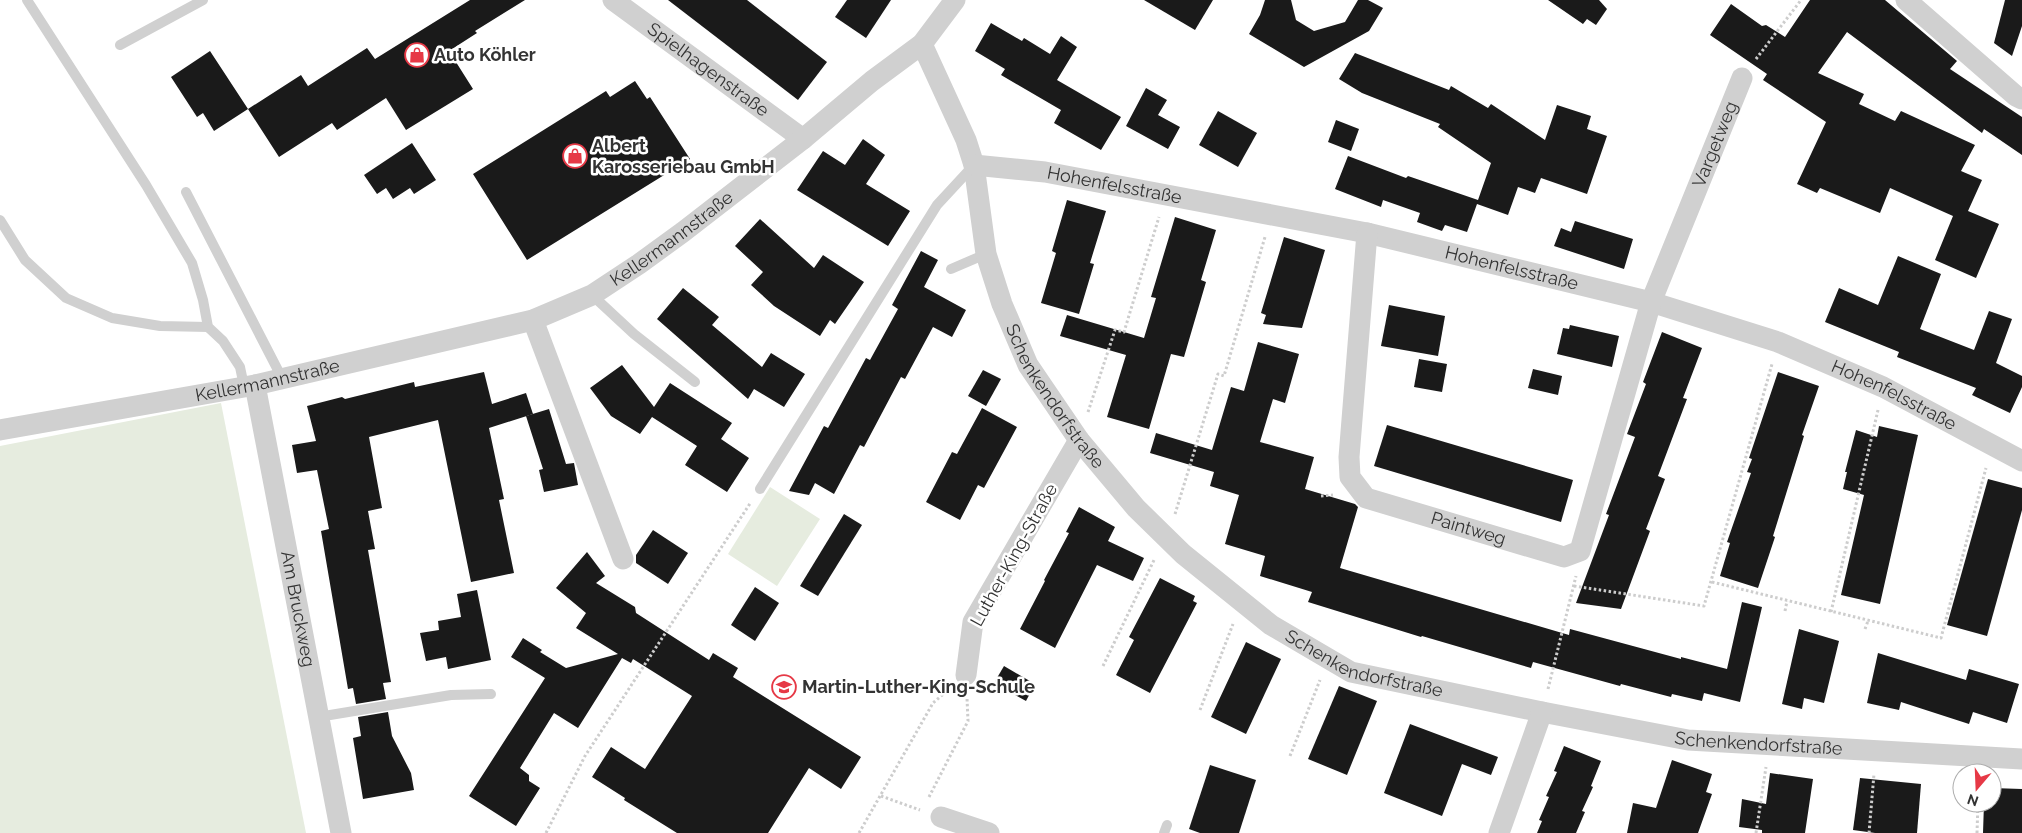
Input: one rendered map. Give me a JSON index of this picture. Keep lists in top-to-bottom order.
{
  "streets": {
    "street": [
      "Spielhagenstraße",
      "Vargetweg",
      "Hohenfelsstraße",
      "Kellermannstraße",
      "Schenkendorfstraße",
      "Paintweg",
      "Luther-King-Straße",
      "Am Bruckweg"
    ]
  },
  "crossings": [
    ["Spielhagenstraße", "Kellermannstraße"],
    ["Vargetweg", "Hohenfelsstraße"],
    ["Hohenfelsstraße", "Schenkendorfstraße"],
    ["Hohenfelsstraße", "Paintweg"],
    ["Kellermannstraße", "Schenkendorfstraße"],
    ["Kellermannstraße", "Am Bruckweg"],
    ["Schenkendorfstraße", "Luther-King-Straße"]
  ],
  "places": {
    "shop": ["Auto Köhler", "Albert Karosseriebau GmbH"],
    "school or university": ["Martin-Luther-King-Schule"]
  },
  "north": "bottom"
}
